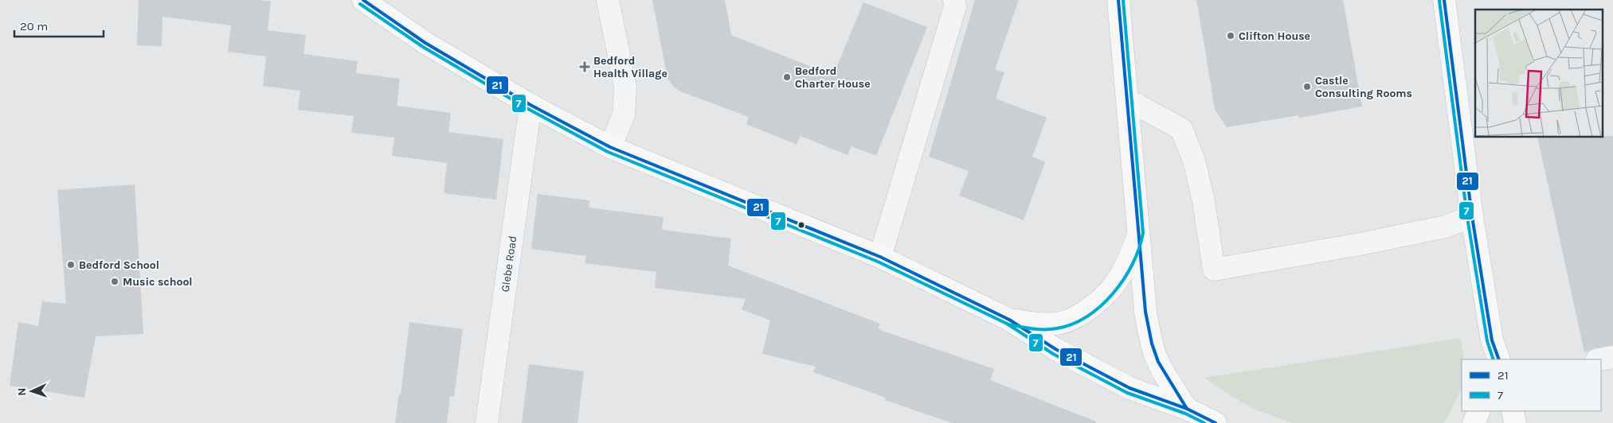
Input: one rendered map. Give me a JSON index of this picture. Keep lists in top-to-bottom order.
{
  "streets": {
    "street": ["Glebe Road"]
  },
  "places": {
    "other": [
      "Clifton House",
      "Bedford Charter House",
      "Castle Consulting Rooms",
      "Bedford School",
      "Music school"
    ],
    "health": ["Bedford Health Village"]
  },
  "lines": ["transit line 21", "transit line 7"],
  "legend": ["21", "7"],
  "scale_bar": "20 m",
  "north": "left"
}
